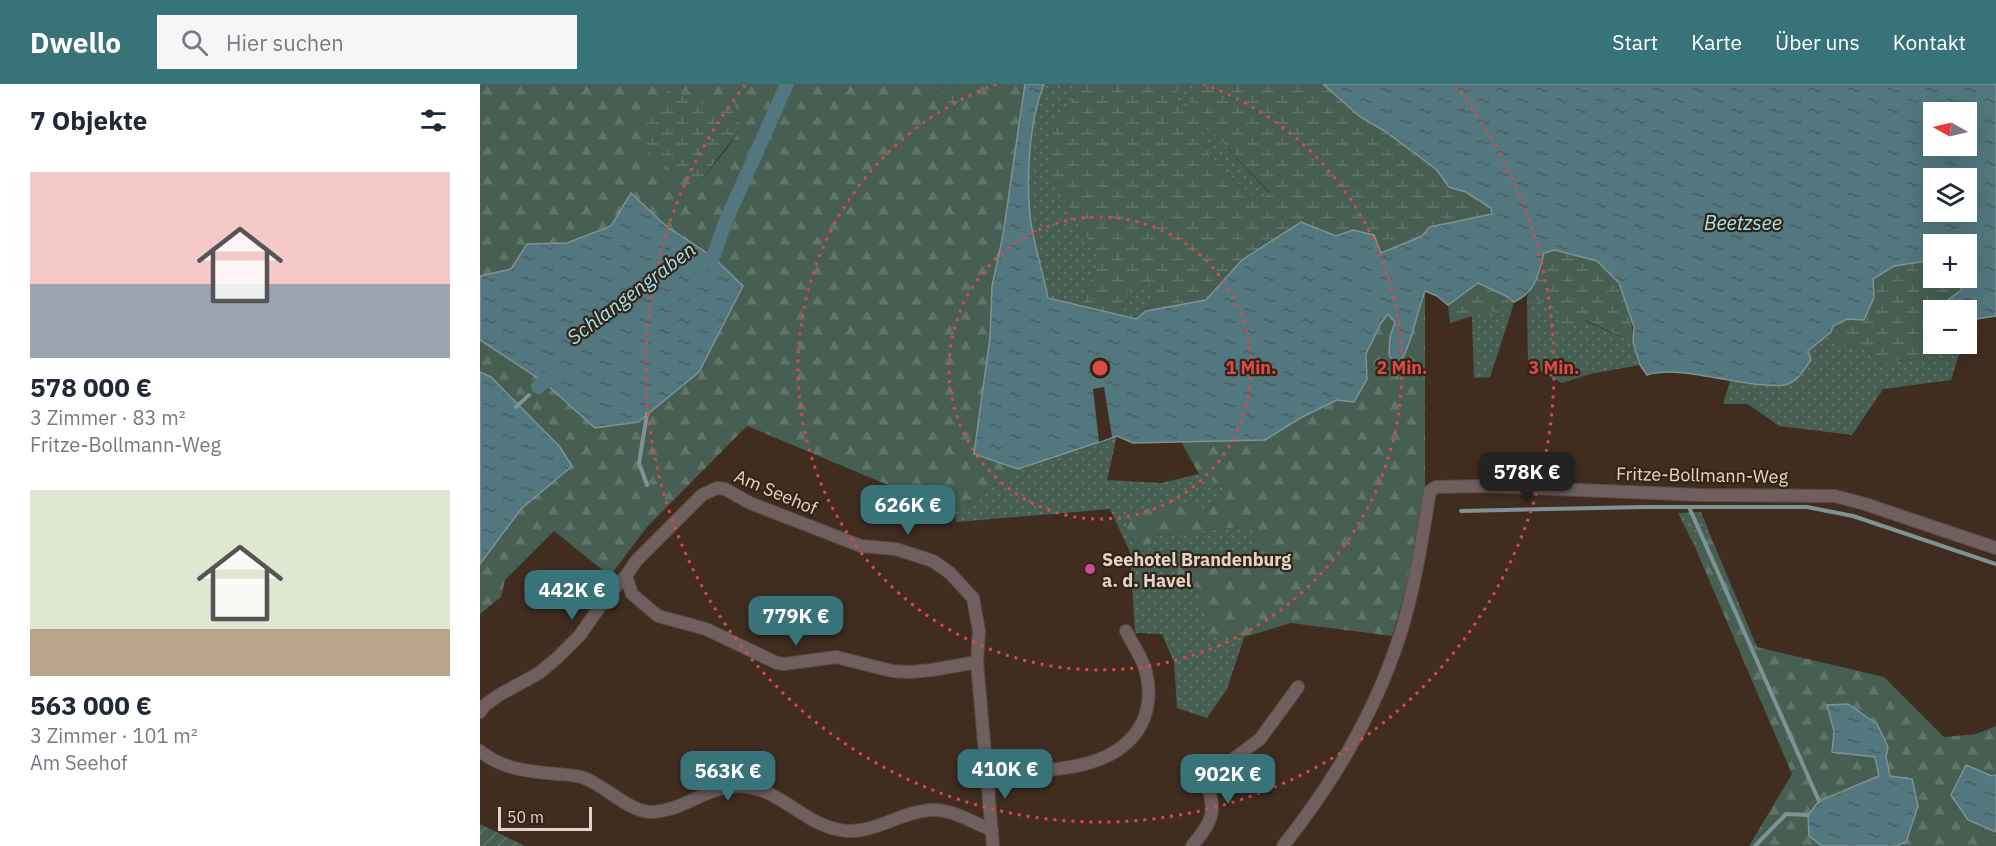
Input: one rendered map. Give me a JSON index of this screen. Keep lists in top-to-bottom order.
{
  "streets": {
    "street": ["Fritze-Bollmann-Weg", "Am Seehof"]
  },
  "water": ["Beetzsee", "Schlangengraben"],
  "places": ["Seehotel Brandenburg a. d. Havel"],
  "scale_bar": "50 m",
  "north": "left",
  "page": {
    "header": "Dwello",
    "search": "Hier suchen",
    "nav": [
      "Start",
      "Karte",
      "Über uns",
      "Kontakt"
    ],
    "heading": "7 Objekte",
    "map_buttons": ["+", "−"],
    "list": [
      {
        "name": "578 000 €",
        "note": "3 Zimmer · 83 m² · Fritze-Bollmann-Weg"
      },
      {
        "name": "563 000 €",
        "note": "3 Zimmer · 101 m² · Am Seehof"
      }
    ],
    "price": [
      "578K €",
      "626K €",
      "442K €",
      "779K €",
      "410K €",
      "563K €",
      "902K €"
    ],
    "scale": "50 m"
  },
  "rings": ["1 Min.", "2 Min.", "3 Min."]
}
